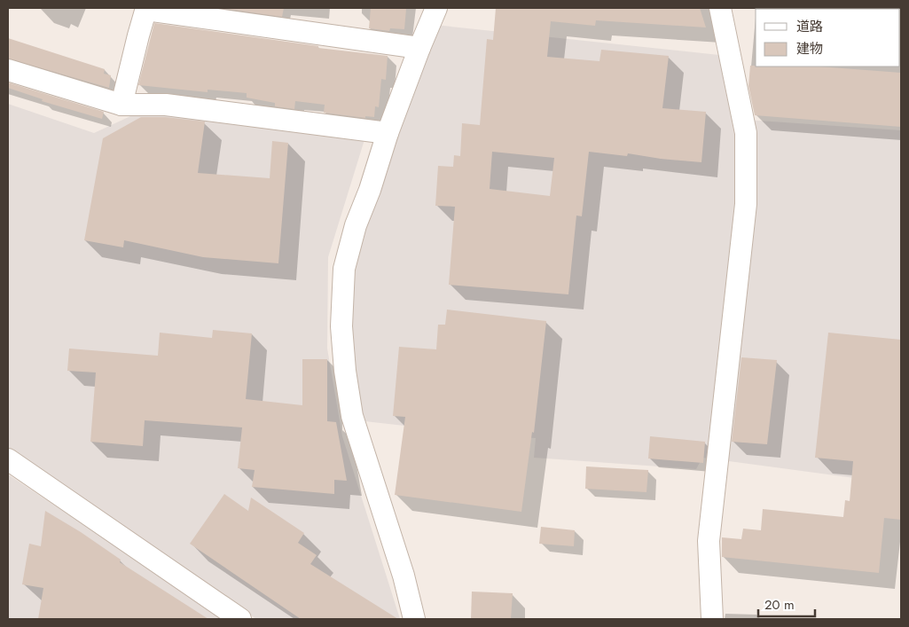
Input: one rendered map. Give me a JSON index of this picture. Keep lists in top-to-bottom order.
{
  "legend": ["道路", "建物"],
  "scale_bar": "20 m"
}
